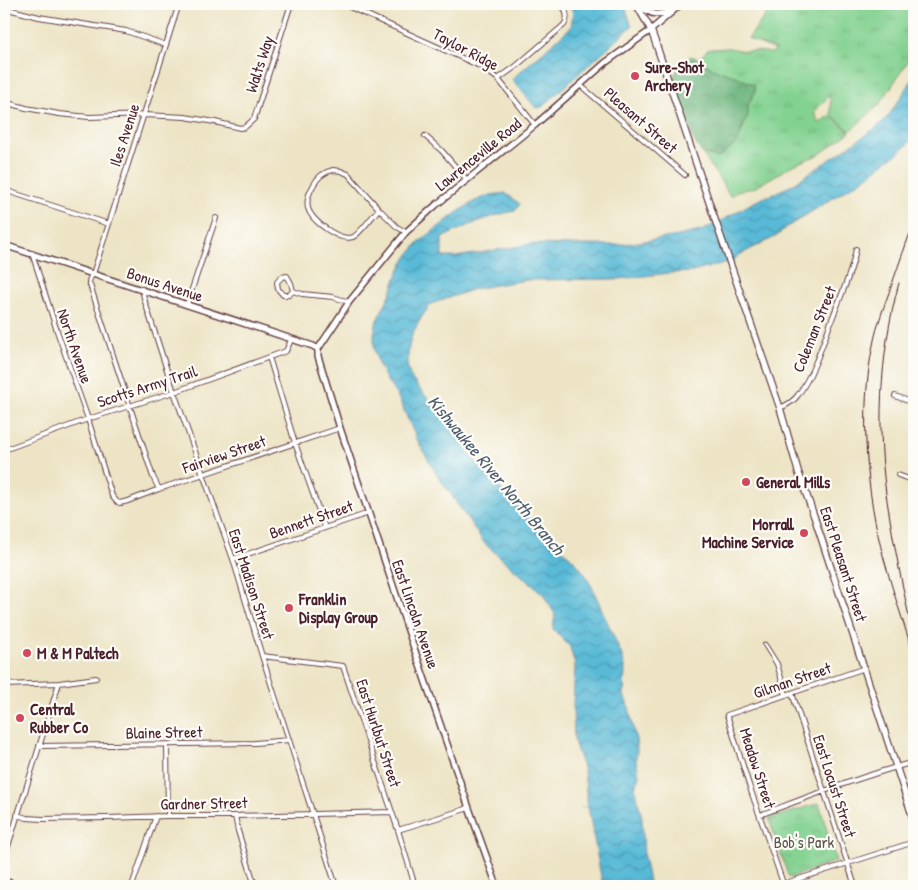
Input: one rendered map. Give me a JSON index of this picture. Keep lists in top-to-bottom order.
{
  "streets": {
    "main road": ["East Pleasant Street"],
    "street": [
      "Taylor Ridge",
      "Walts Way",
      "Pleasant Street",
      "Iles Avenue",
      "Lawrenceville Road",
      "Bonus Avenue",
      "Coleman Street",
      "North Avenue",
      "Scotts Army Trail",
      "Fairview Street",
      "Bennett Street",
      "East Madison Street",
      "East Lincoln Avenue",
      "Gilman Street",
      "Blaine Street",
      "East Hurlbut Street",
      "Meadow Street",
      "East Locust Street",
      "Gardner Street"
    ]
  },
  "crossings": [
    ["Taylor Ridge", "Lawrenceville Road"],
    ["Walts Way", "Iles Avenue"],
    ["Pleasant Street", "Lawrenceville Road"],
    ["Iles Avenue", "Bonus Avenue"],
    ["Lawrenceville Road", "Bonus Avenue"],
    ["Lawrenceville Road", "East Pleasant Street"],
    ["Lawrenceville Road", "East Lincoln Avenue"],
    ["Bonus Avenue", "North Avenue"],
    ["Bonus Avenue", "Scotts Army Trail"],
    ["Bonus Avenue", "East Madison Street"],
    ["Bonus Avenue", "East Lincoln Avenue"],
    ["Coleman Street", "East Pleasant Street"],
    ["North Avenue", "Scotts Army Trail"],
    ["North Avenue", "Fairview Street"],
    ["Scotts Army Trail", "East Madison Street"],
    ["Fairview Street", "East Madison Street"],
    ["Fairview Street", "East Lincoln Avenue"],
    ["Bennett Street", "East Madison Street"],
    ["Bennett Street", "East Lincoln Avenue"],
    ["East Pleasant Street", "Gilman Street"],
    ["East Madison Street", "Blaine Street"],
    ["East Madison Street", "East Hurlbut Street"],
    ["East Madison Street", "Gardner Street"],
    ["Gilman Street", "Meadow Street"],
    ["Gilman Street", "East Locust Street"],
    ["East Hurlbut Street", "Gardner Street"]
  ],
  "water": ["Kishwaukee River North Branch"],
  "parks": ["Bob's Park"],
  "places": [
    "Sure-Shot Archery",
    "General Mills",
    "Morrall Machine Service",
    "Franklin Display Group",
    "M & M Paltech",
    "Central Rubber Co"
  ]
}
